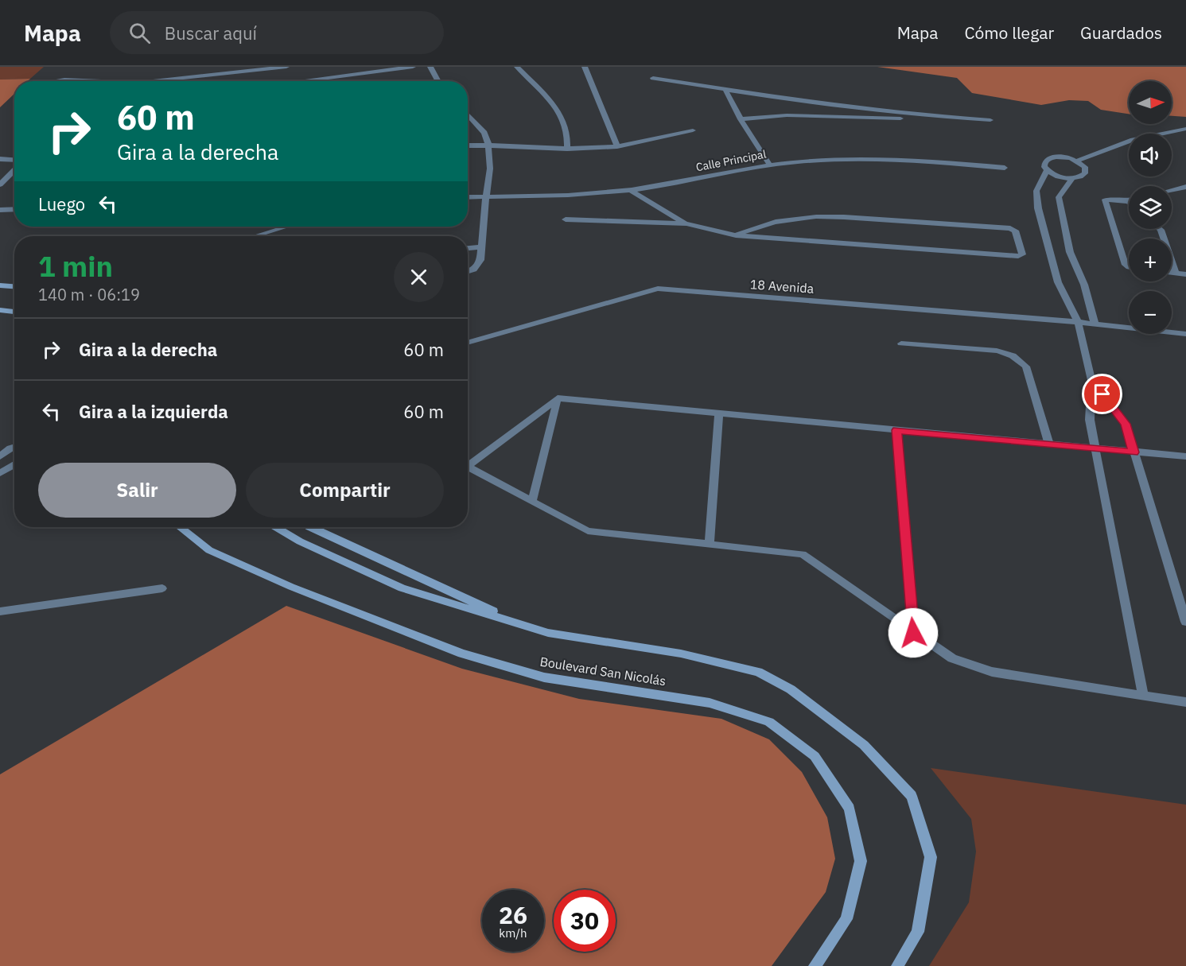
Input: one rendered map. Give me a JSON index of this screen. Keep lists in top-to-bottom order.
{
  "streets": {
    "main road": ["Boulevard San Nicolás"],
    "street": ["Calle Principal", "18 Avenida"]
  },
  "north": "right",
  "page": {
    "header": "Mapa",
    "search": "Buscar aquí",
    "nav": ["Mapa", "Cómo llegar", "Guardados"],
    "map_buttons": ["+", "−"],
    "turn": ["60 m", "Gira a la derecha"],
    "then": "Luego",
    "heading": ["1 min", "140 m · 06:19"],
    "list": [
      {
        "name": "Gira a la derecha",
        "value": "60 m"
      },
      {
        "name": "Gira a la izquierda",
        "value": "60 m"
      }
    ],
    "buttons": ["Salir", "Compartir"],
    "speed": "26 km/h",
    "limit": "30"
  }
}
